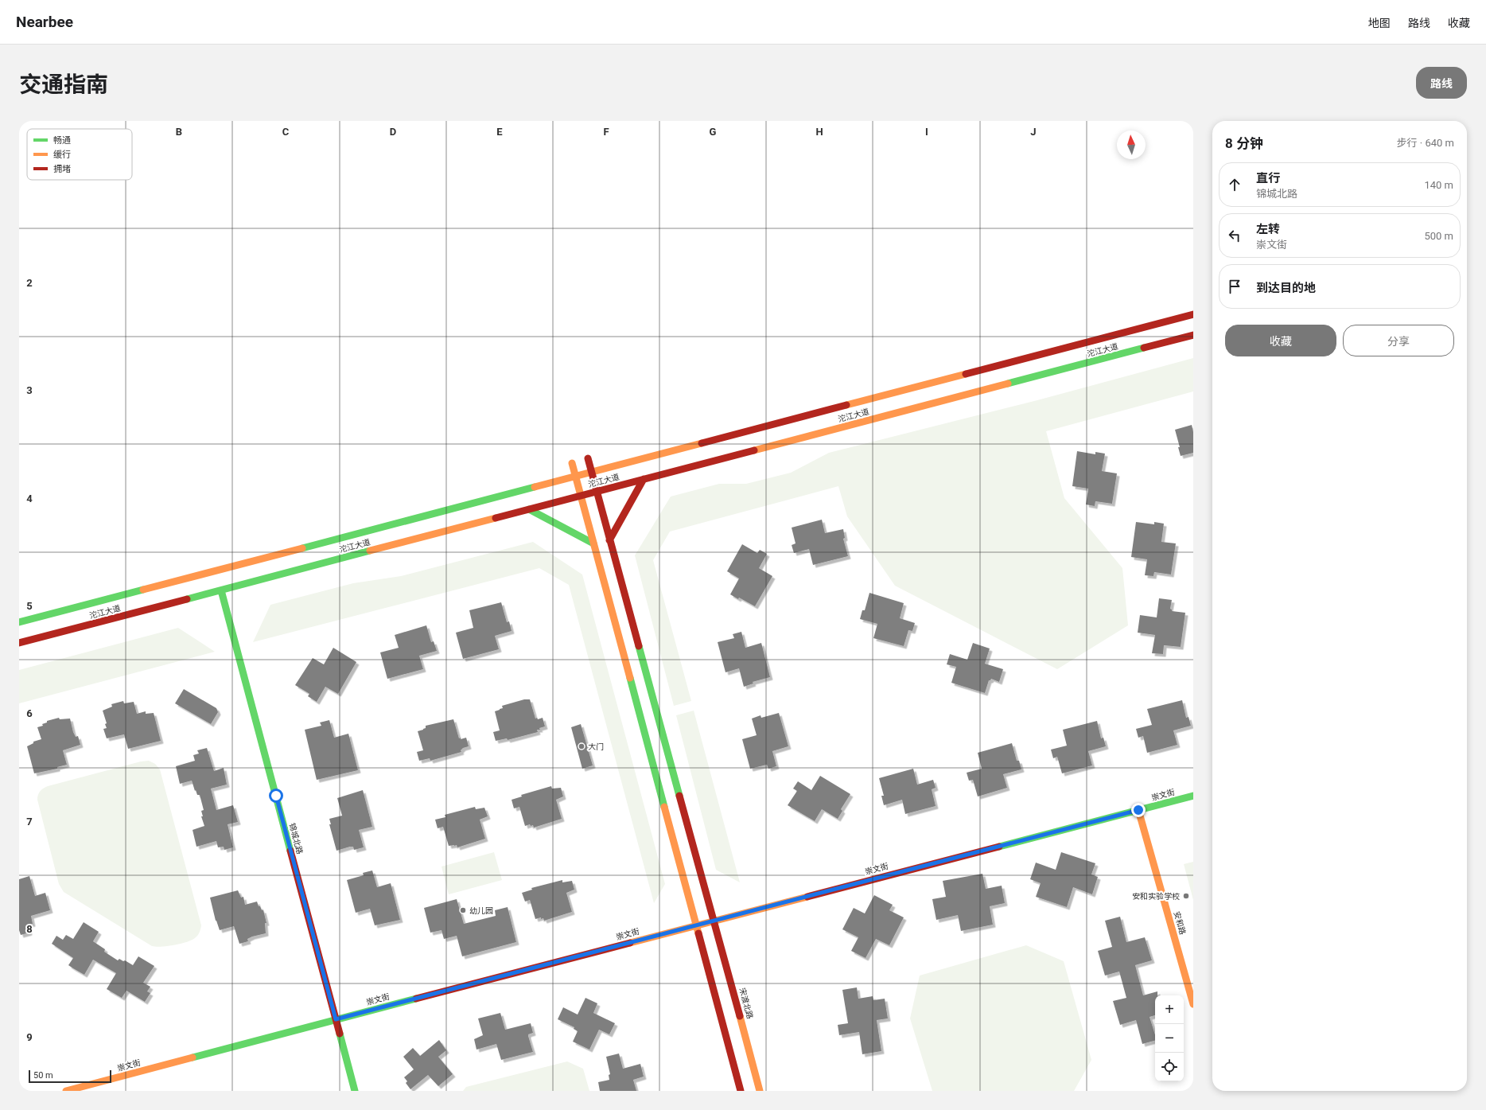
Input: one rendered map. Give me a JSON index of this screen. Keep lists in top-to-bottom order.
{
  "streets": {
    "main road": [
      "沱江大道",
      "崇文街",
      "锦城北路",
      "安和路",
      "宋渡北路"
    ]
  },
  "crossings": [
    ["沱江大道", "锦城北路"],
    ["沱江大道", "宋渡北路"],
    ["崇文街", "锦城北路"],
    ["崇文街", "安和路"],
    ["崇文街", "宋渡北路"]
  ],
  "places": ["大门", "安和实验学校", "幼儿园"],
  "legend": ["畅通", "缓行", "拥堵"],
  "scale_bar": "50 m",
  "north": "top",
  "page": {
    "header": "Nearbee",
    "nav": ["地图", "路线", "收藏"],
    "title": "交通指南",
    "buttons": [
      "路线",
      ["收藏", "分享"]
    ],
    "heading": ["8 分钟", "步行 · 640 m"],
    "list": [
      ["直行", "锦城北路", "140 m"],
      ["左转", "崇文街", "500 m"],
      "到达目的地"
    ],
    "map_buttons": ["+", "−"],
    "scale": "50 m"
  },
  "grid": {
    "columns": [
      "B",
      "C",
      "D",
      "E",
      "F",
      "G",
      "H",
      "I",
      "J"
    ],
    "rows": [
      "2",
      "3",
      "4",
      "5",
      "6",
      "7",
      "8",
      "9"
    ]
  }
}
